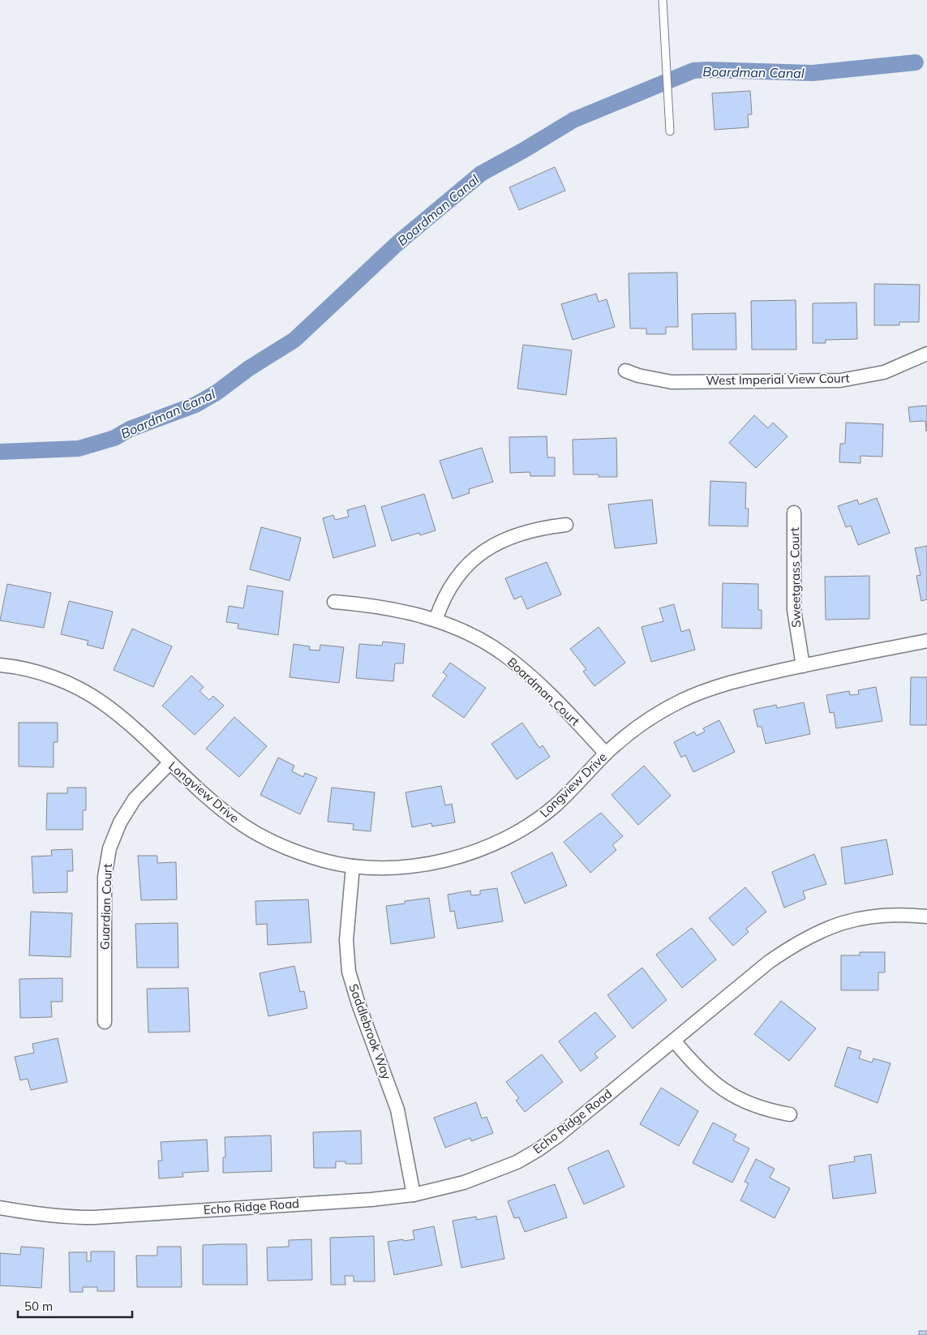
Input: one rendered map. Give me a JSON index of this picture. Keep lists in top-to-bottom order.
{
  "streets": {
    "street": [
      "West Imperial View Court",
      "Sweetgrass Court",
      "Boardman Court",
      "Longview Drive",
      "Guardian Court",
      "Saddlebrook Way",
      "Echo Ridge Road"
    ]
  },
  "crossings": [
    ["Sweetgrass Court", "Longview Drive"],
    ["Boardman Court", "Longview Drive"],
    ["Longview Drive", "Guardian Court"],
    ["Longview Drive", "Saddlebrook Way"],
    ["Saddlebrook Way", "Echo Ridge Road"]
  ],
  "water": ["Boardman Canal"],
  "scale_bar": "50 m"
}
